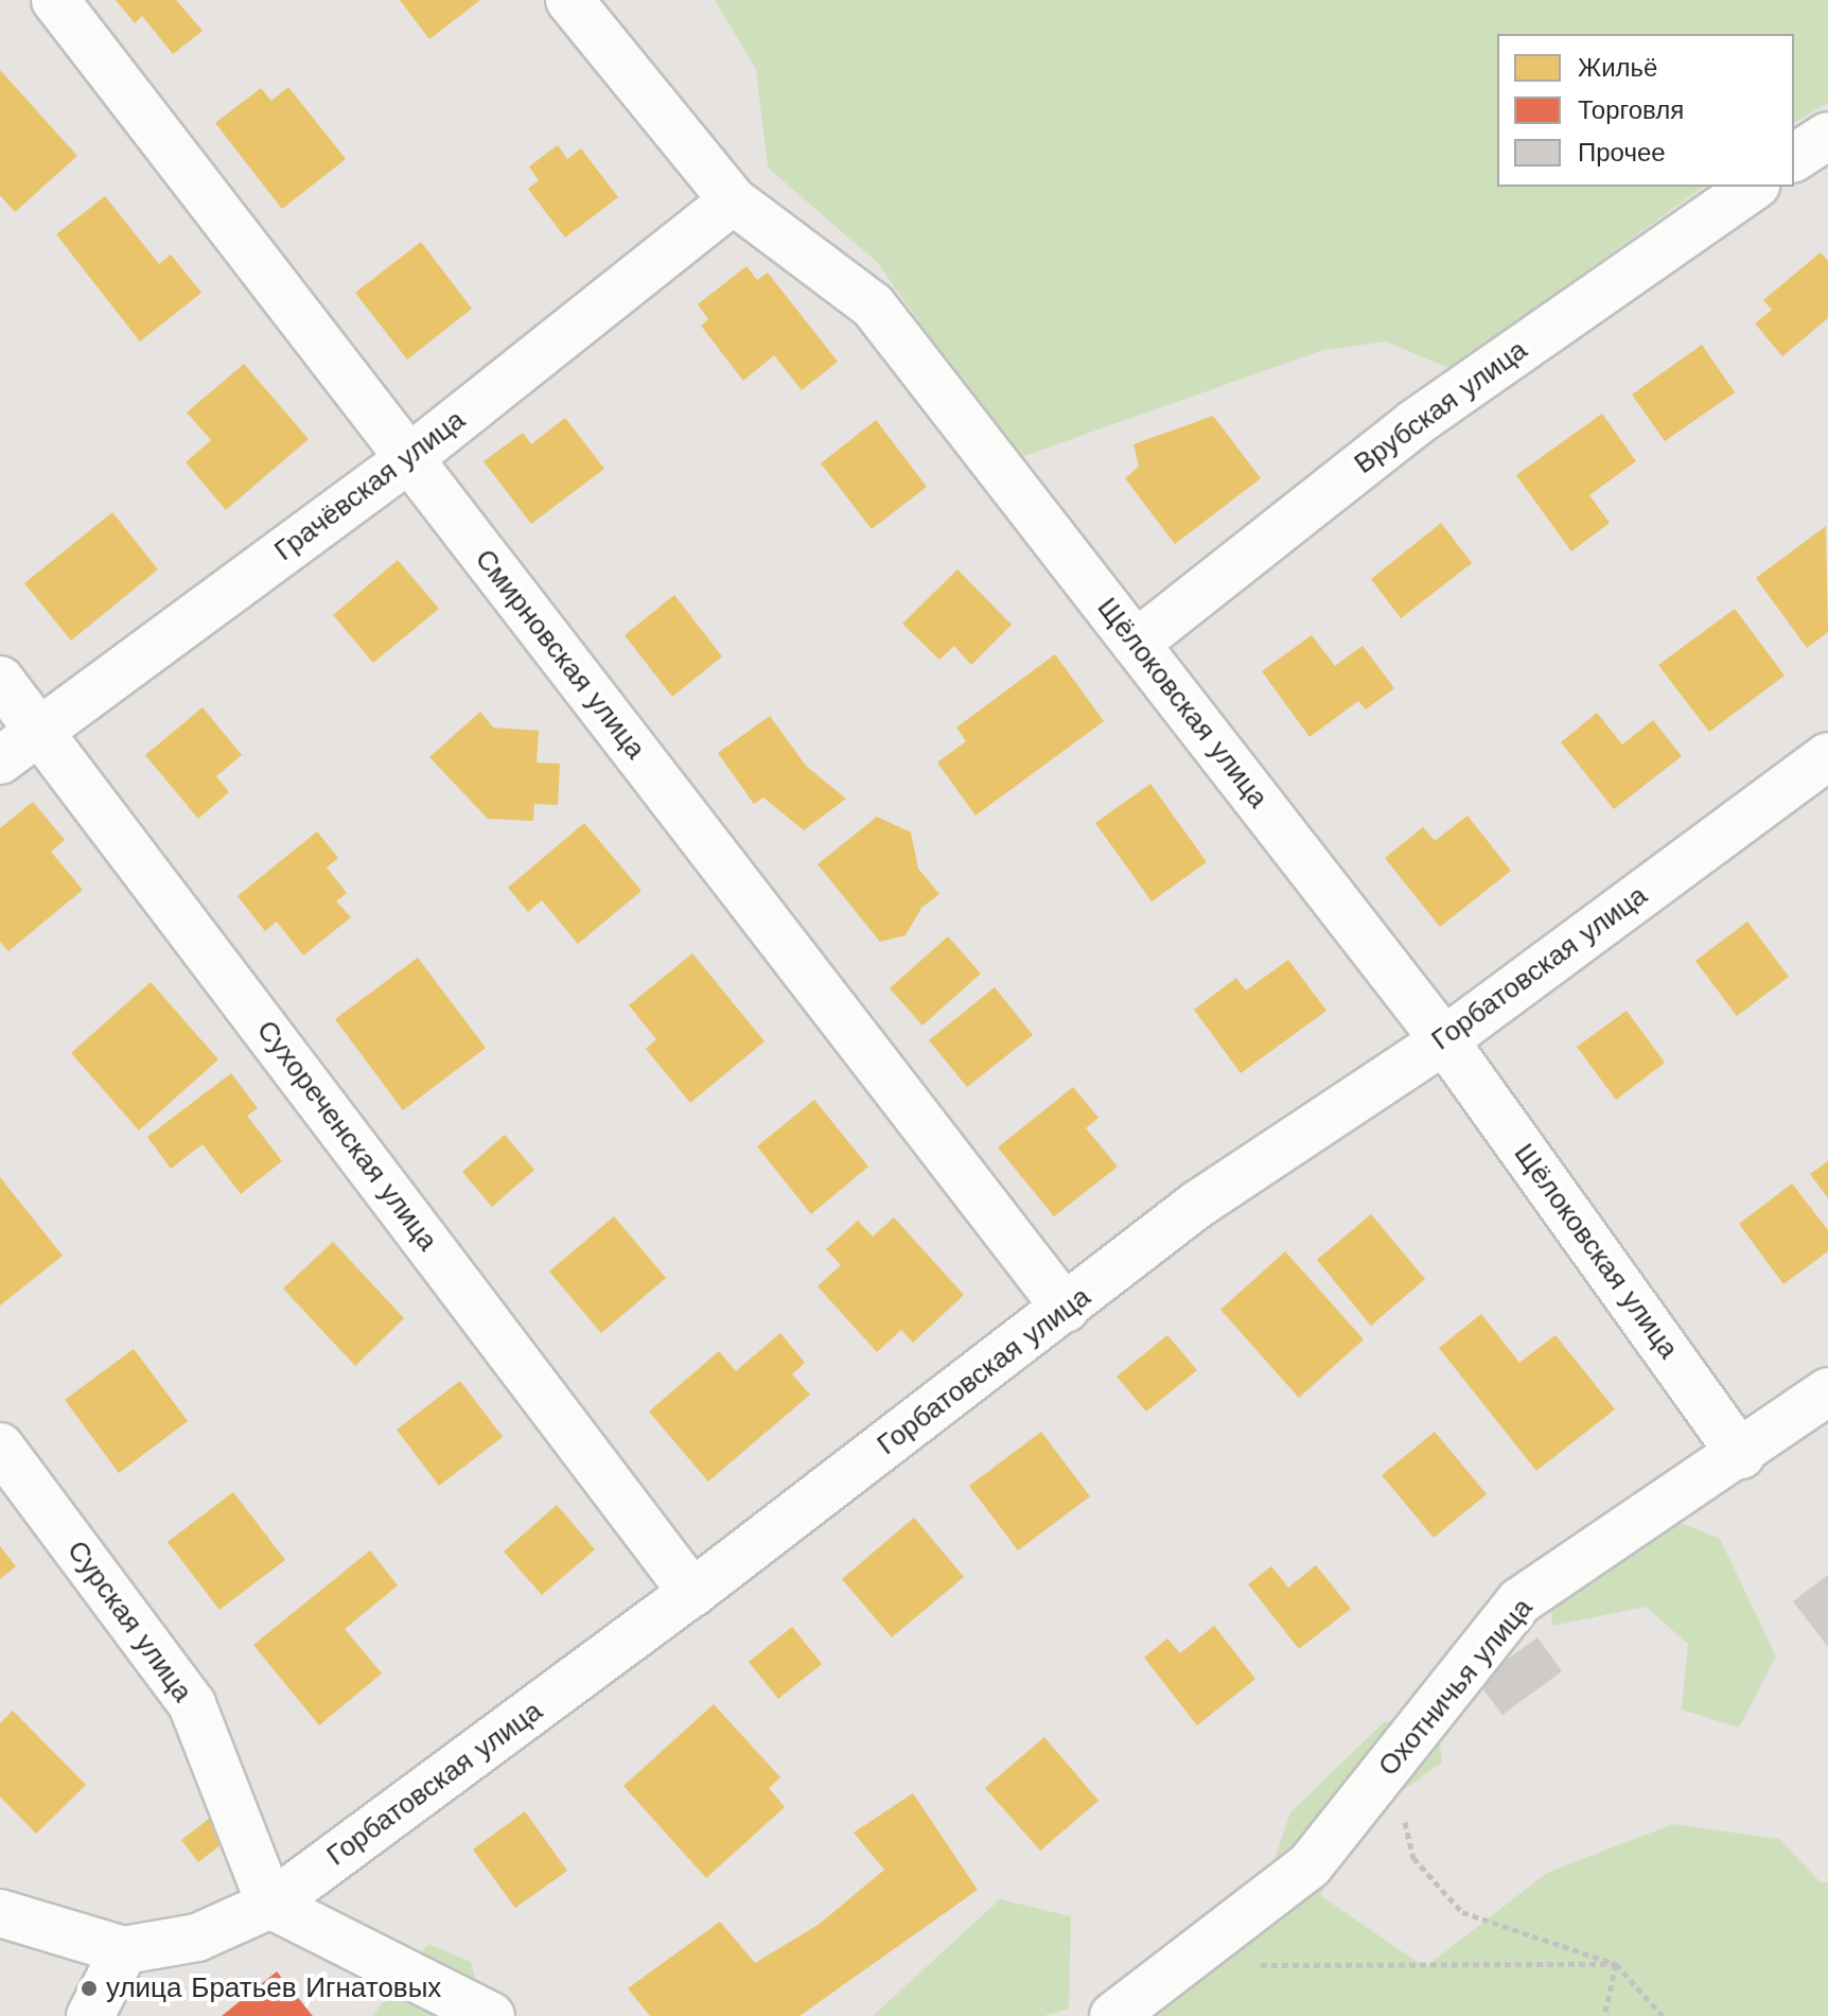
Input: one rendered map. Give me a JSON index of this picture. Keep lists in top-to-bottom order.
{
  "streets": {
    "street": [
      "Врубская улица",
      "Грачёвская улица",
      "Смирновская улица",
      "Щёлоковская улица",
      "Горбатовская улица",
      "Сухореченская улица",
      "Сурская улица",
      "Охотничья улица"
    ]
  },
  "crossings": [
    ["Врубская улица", "Щёлоковская улица"],
    ["Грачёвская улица", "Смирновская улица"],
    ["Грачёвская улица", "Щёлоковская улица"],
    ["Грачёвская улица", "Сухореченская улица"],
    ["Смирновская улица", "Горбатовская улица"],
    ["Щёлоковская улица", "Горбатовская улица"],
    ["Щёлоковская улица", "Охотничья улица"],
    ["Горбатовская улица", "Сухореченская улица"],
    ["Горбатовская улица", "Сурская улица"]
  ],
  "places": ["улица Братьев Игнатовых"],
  "legend": ["Жильё", "Торговля", "Прочее"]
}
